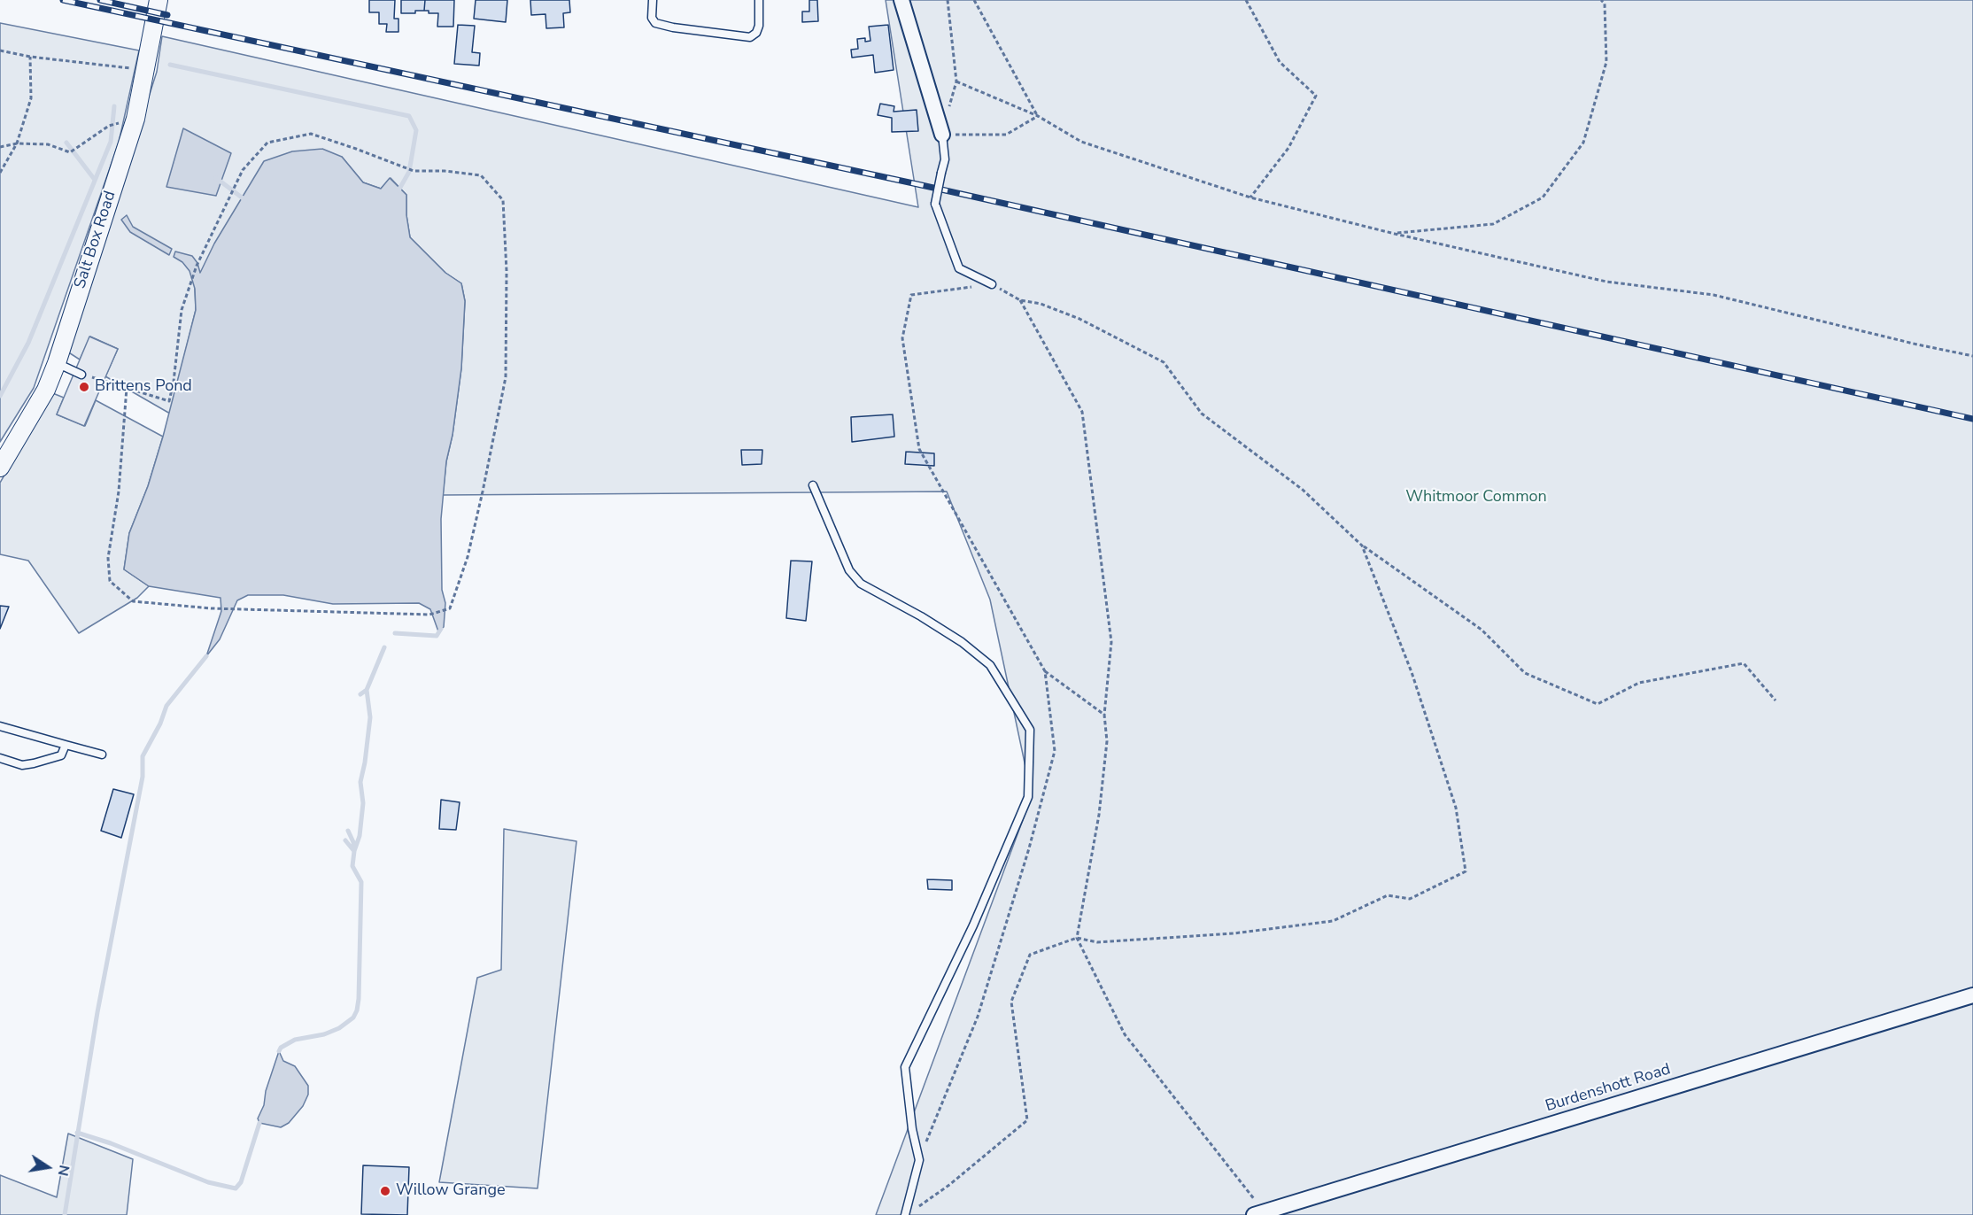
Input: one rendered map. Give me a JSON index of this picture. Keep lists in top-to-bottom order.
{
  "streets": {
    "street": ["Salt Box Road", "Burdenshott Road"]
  },
  "parks": ["Whitmoor Common"],
  "places": ["Brittens Pond", "Willow Grange"],
  "north": "right"
}
